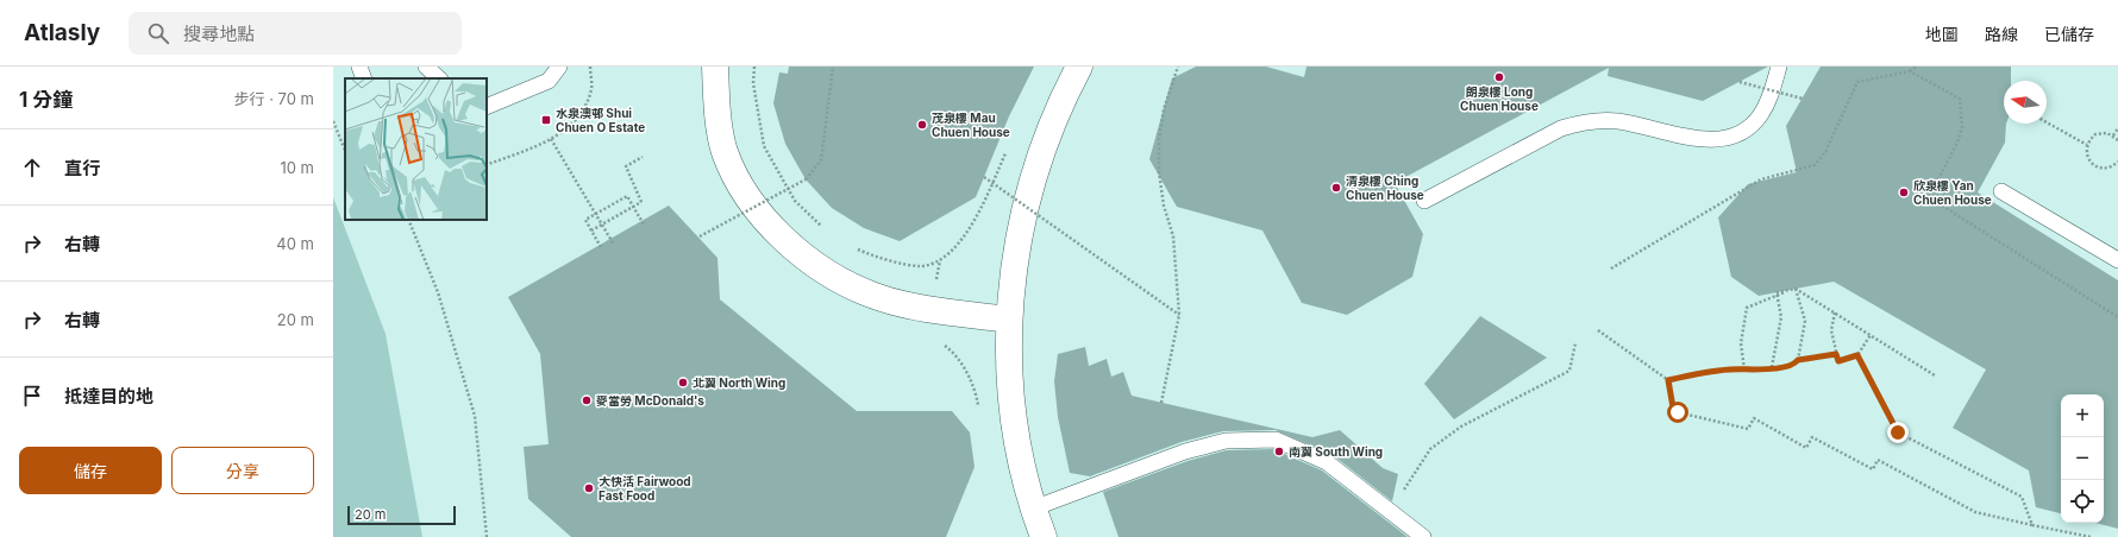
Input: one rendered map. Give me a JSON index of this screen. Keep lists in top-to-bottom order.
{
  "places": {
    "other": [
      "朗泉樓 Long Chuen House",
      "茂泉樓 Mau Chuen House",
      "清泉樓 Ching Chuen House",
      "欣泉樓 Yan Chuen House",
      "北翼 North Wing",
      "麥當勞 McDonald's",
      "南翼 South Wing",
      "大快活 Fairwood Fast Food"
    ],
    "transit": ["水泉澳邨 Shui Chuen O Estate"]
  },
  "scale_bar": "20 m",
  "north": "left",
  "page": {
    "header": "Atlasly",
    "search": "搜尋地點",
    "nav": ["地圖", "路線", "已儲存"],
    "heading": ["1 分鐘", "步行 · 70 m"],
    "list": [
      ["直行", "10 m"],
      ["右轉", "40 m"],
      ["右轉", "20 m"],
      "抵達目的地"
    ],
    "map_buttons": ["+", "−"],
    "buttons": ["儲存", "分享"],
    "scale": "20 m"
  }
}
